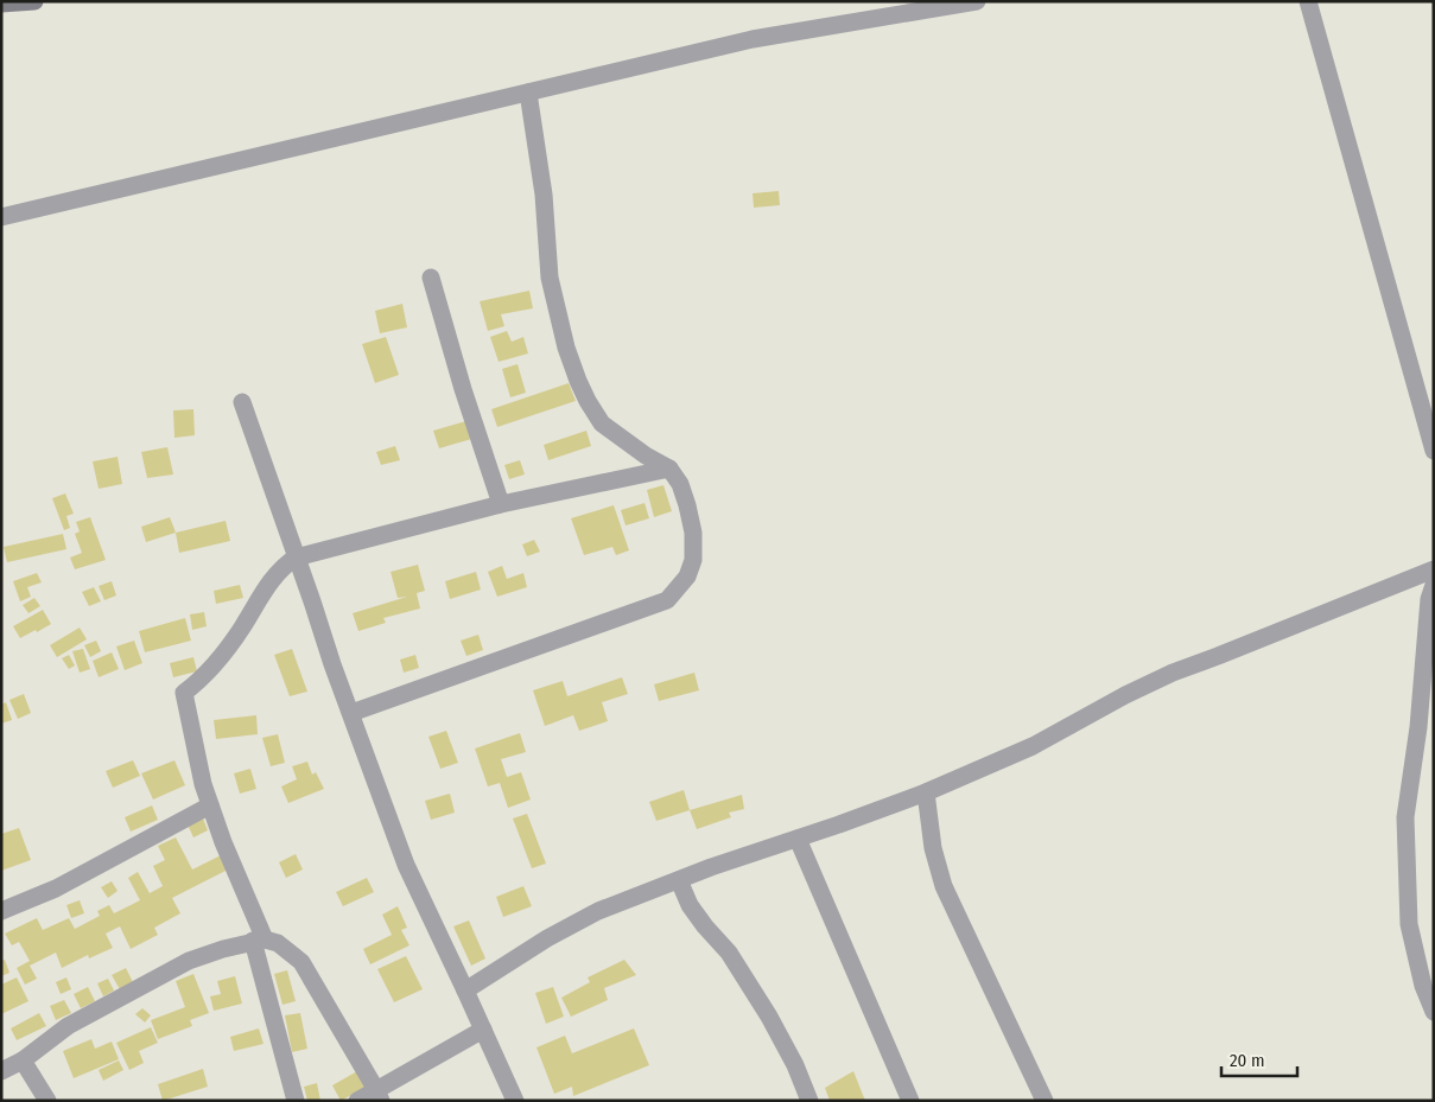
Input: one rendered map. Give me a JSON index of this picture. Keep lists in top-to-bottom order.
{
  "scale_bar": "20 m"
}
